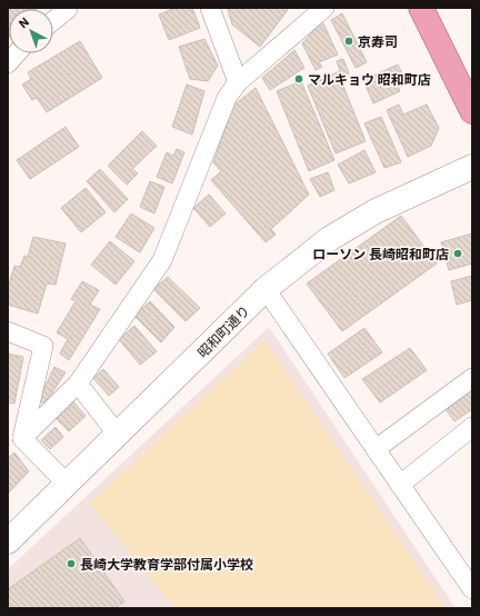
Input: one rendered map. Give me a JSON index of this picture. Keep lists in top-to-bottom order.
{
  "streets": {
    "street": ["昭和町通り"]
  },
  "places": [
    "京寿司",
    "マルキョウ 昭和町店",
    "ローソン 長崎昭和町店",
    "長崎大学教育学部付属小学校"
  ],
  "north": "top left"
}
